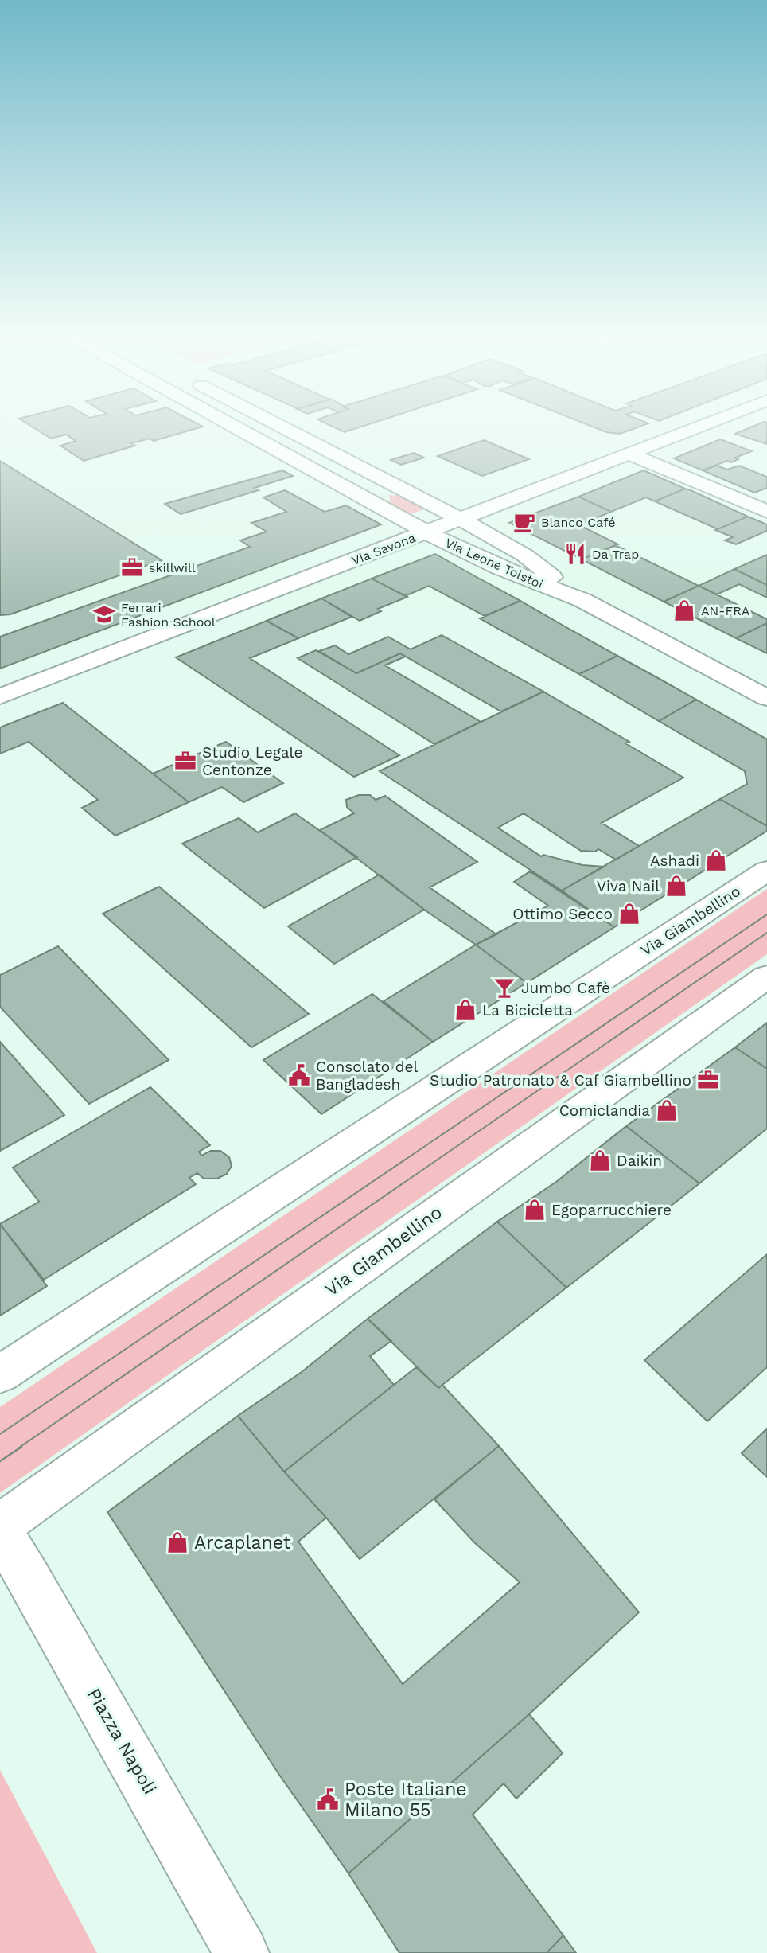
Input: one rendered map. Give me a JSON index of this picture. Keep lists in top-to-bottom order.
{
  "streets": {
    "street": [
      "Via Savona",
      "Via Leone Tolstoi",
      "Via Giambellino",
      "Piazza Napoli"
    ]
  },
  "crossings": [
    ["Via Savona", "Via Leone Tolstoi"]
  ],
  "places": {
    "cafe": ["Blanco Café"],
    "restaurant": ["Da Trap"],
    "office": ["skillwill", "Studio Legale Centonze", "Studio Patronato & Caf Giambellino"],
    "shop": [
      "AN-FRA",
      "Ashadi",
      "Viva Nail",
      "Ottimo Secco",
      "La Bicicletta",
      "Comiclandia",
      "Daikin",
      "Egoparrucchiere",
      "Arcaplanet"
    ],
    "school or university": ["Ferrari Fashion School"],
    "bar": ["Jumbo Cafè"],
    "public building": ["Consolato del Bangladesh", "Poste Italiane Milano 55"]
  }
}
